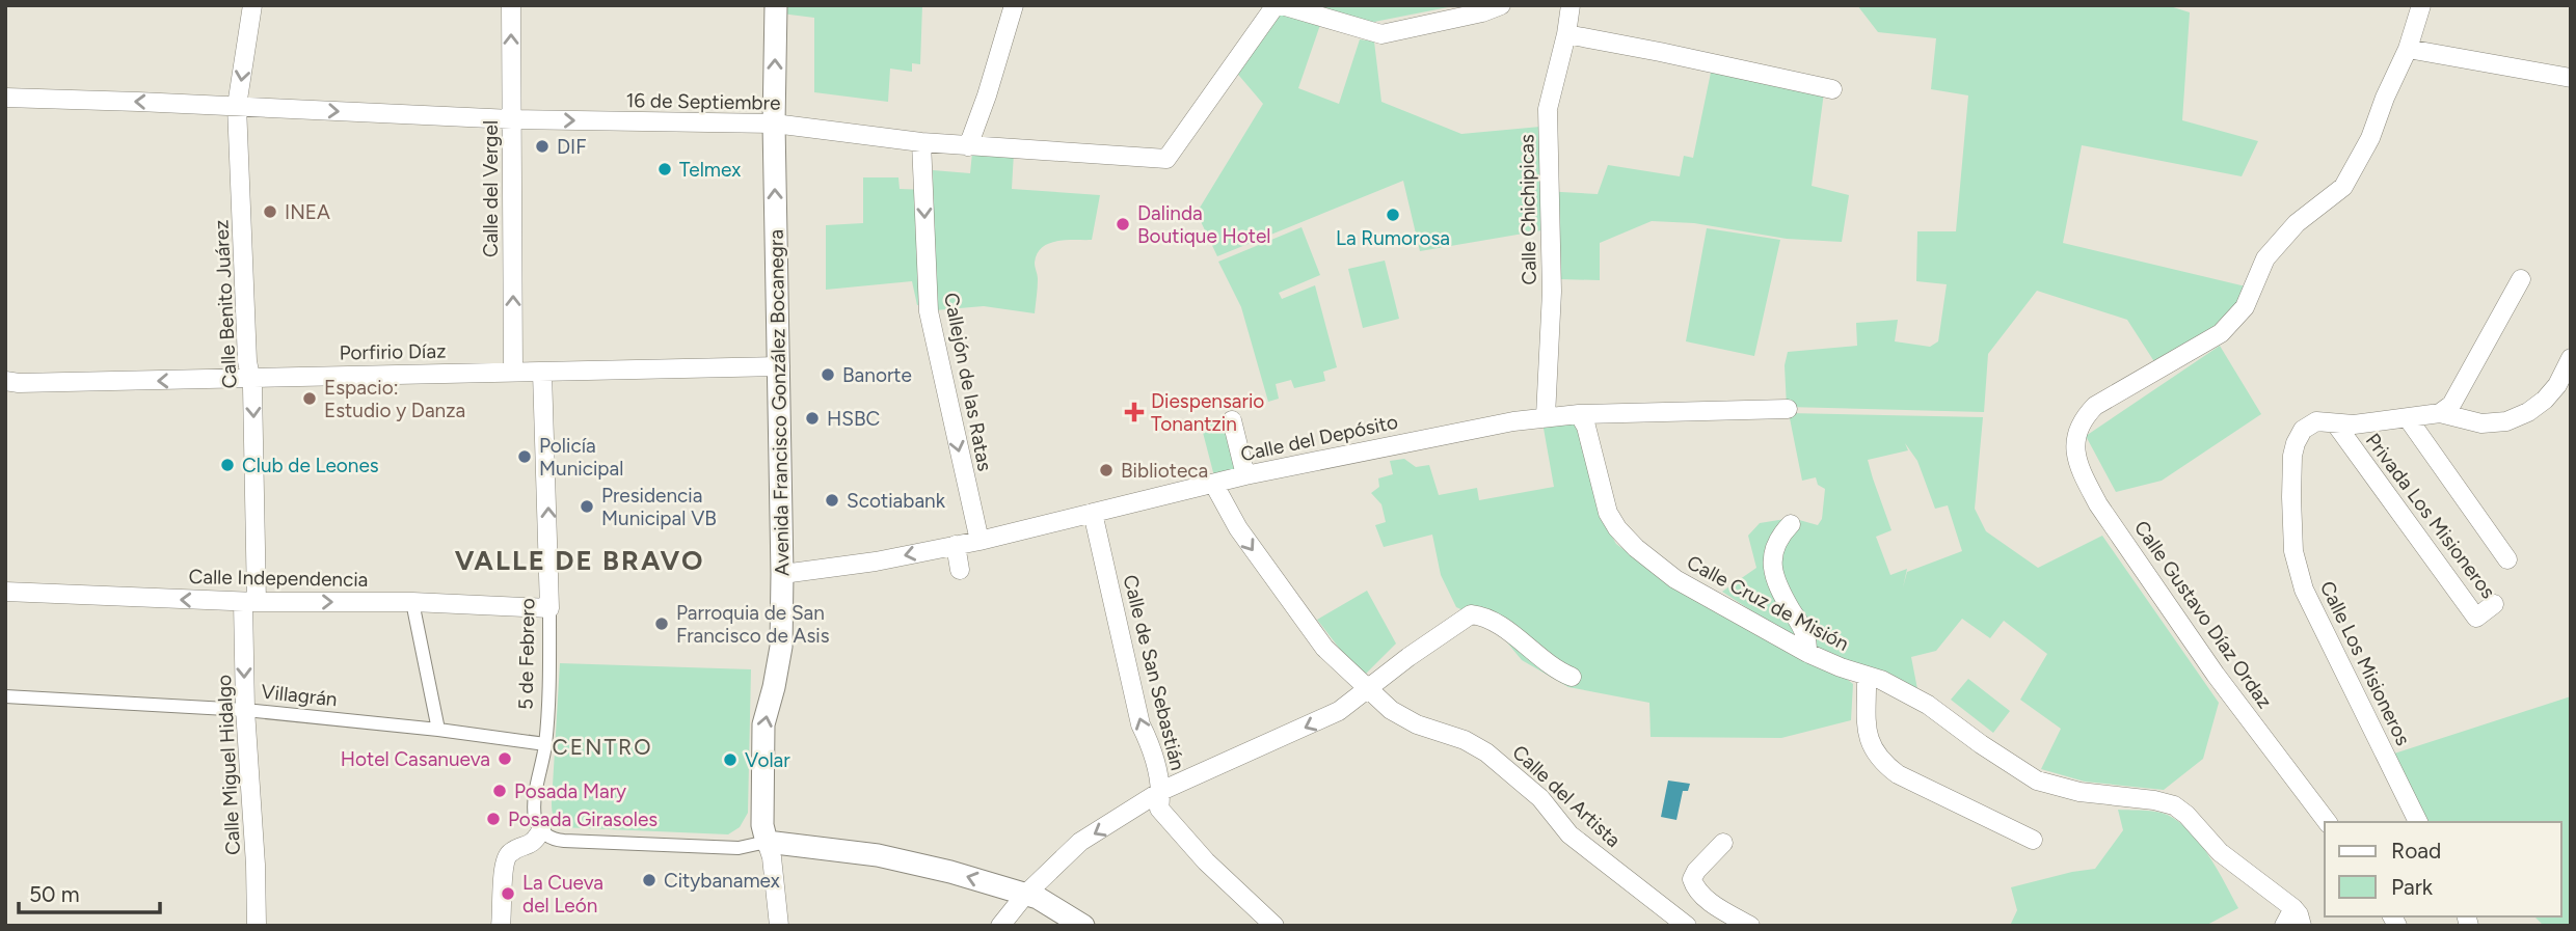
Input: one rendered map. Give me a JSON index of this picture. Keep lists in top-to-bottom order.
{
  "streets": {
    "street": [
      "16 de Septiembre",
      "Calle del Vergel",
      "Calle Chichipicas",
      "Calle Benito Juárez",
      "Porfirio Díaz",
      "Callejón de las Ratas",
      "Avenida Francisco González Bocanegra",
      "Calle del Depósito",
      "Privada Los Misioneros",
      "Calle Independencia",
      "Calle Cruz de Misión",
      "Calle Gustavo Díaz Ordaz",
      "5 de Febrero",
      "Calle Los Misioneros",
      "Calle de San Sebastián",
      "Villagrán",
      "Calle Miguel Hidalgo",
      "Calle del Artista"
    ]
  },
  "crossings": [
    ["16 de Septiembre", "Calle del Vergel"],
    ["16 de Septiembre", "Calle Benito Juárez"],
    ["16 de Septiembre", "Callejón de las Ratas"],
    ["16 de Septiembre", "Avenida Francisco González Bocanegra"],
    ["Calle del Vergel", "Porfirio Díaz"],
    ["Calle Chichipicas", "Calle del Depósito"],
    ["Calle Benito Juárez", "Porfirio Díaz"],
    ["Calle Benito Juárez", "Calle Independencia"],
    ["Calle Benito Juárez", "Calle Miguel Hidalgo"],
    ["Porfirio Díaz", "Avenida Francisco González Bocanegra"],
    ["Porfirio Díaz", "5 de Febrero"],
    ["Callejón de las Ratas", "Calle del Depósito"],
    ["Avenida Francisco González Bocanegra", "Calle del Depósito"],
    ["Calle del Depósito", "Calle Cruz de Misión"],
    ["Calle del Depósito", "Calle de San Sebastián"],
    ["Calle del Depósito", "Calle del Artista"],
    ["Privada Los Misioneros", "Calle Los Misioneros"],
    ["Calle Independencia", "5 de Febrero"],
    ["Calle Independencia", "Calle Miguel Hidalgo"],
    ["5 de Febrero", "Villagrán"],
    ["Villagrán", "Calle Miguel Hidalgo"]
  ],
  "one_way": [
    "Calle del Vergel",
    "Calle Benito Juárez",
    "Callejón de las Ratas",
    "Avenida Francisco González Bocanegra",
    "5 de Febrero",
    "Calle de San Sebastián",
    "Calle del Artista"
  ],
  "districts": ["VALLE DE BRAVO", "CENTRO"],
  "places": {
    "other": [
      "DIF",
      "Telmex",
      "INEA",
      "La Rumorosa",
      "Dalinda Boutique Hotel",
      "Banorte",
      "Espacio: Estudio y Danza",
      "HSBC",
      "Policía Municipal",
      "Club de Leones",
      "Biblioteca",
      "Scotiabank",
      "Presidencia Municipal VB",
      "Parroquia de San Francisco de Asis",
      "Hotel Casanueva",
      "Volar",
      "Posada Mary",
      "Posada Girasoles",
      "Citybanamex",
      "La Cueva del León"
    ],
    "health": ["Diespensario Tonantzin"]
  },
  "legend": ["Road", "Park"],
  "scale_bar": "50 m"
}
